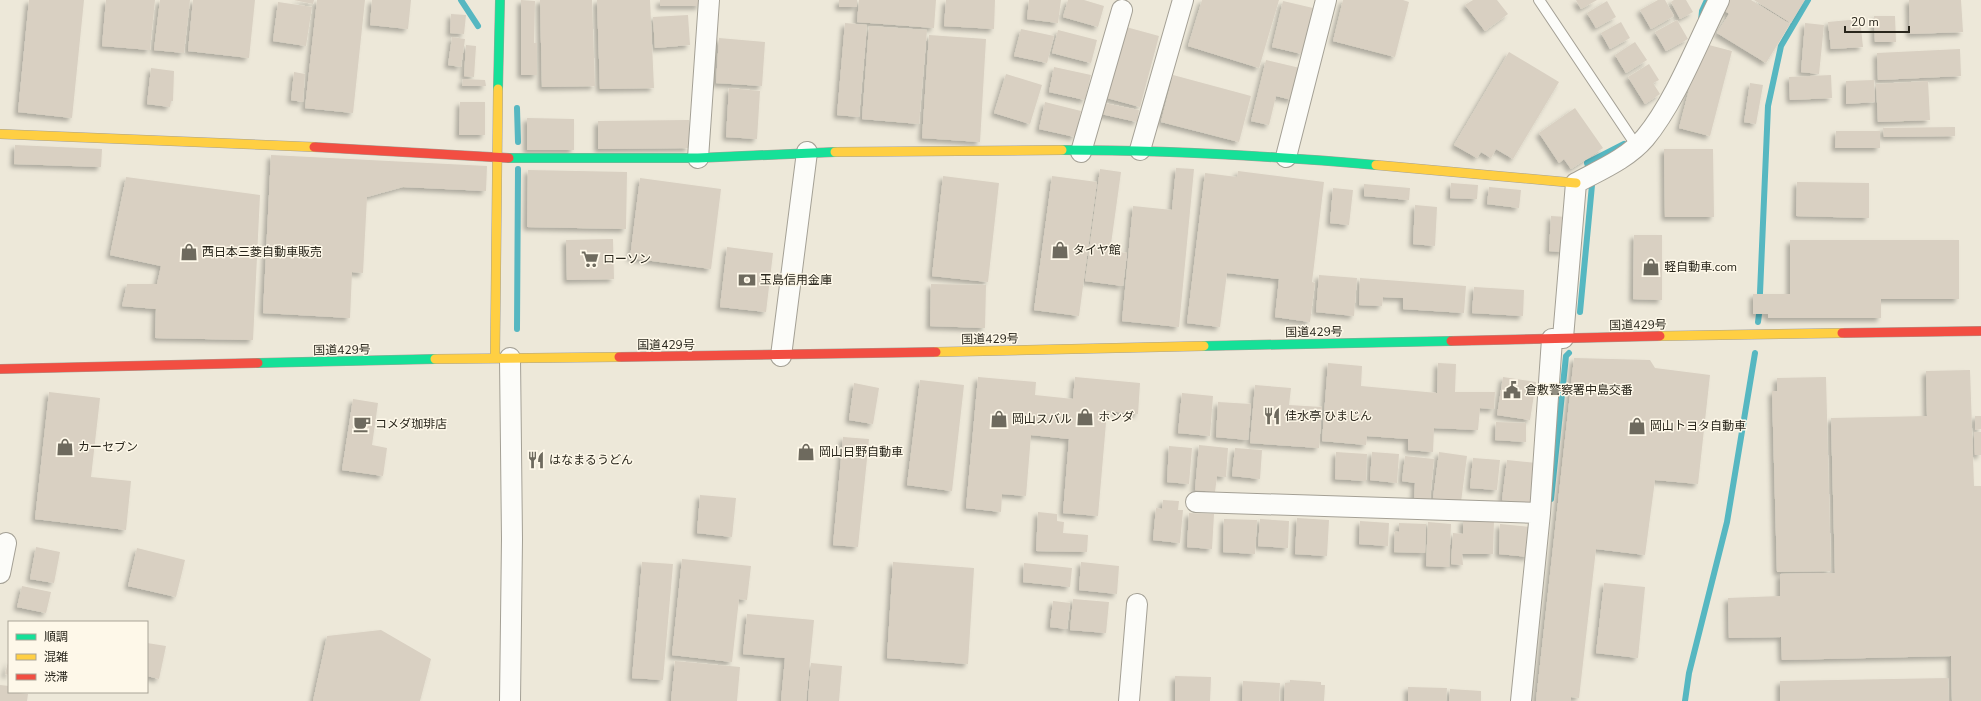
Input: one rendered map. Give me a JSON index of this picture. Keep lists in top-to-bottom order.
{
  "streets": {
    "main road": ["国道429号"]
  },
  "places": {
    "shop": [
      "タイヤ館",
      "西日本三菱自動車販売",
      "軽自動車.com",
      "ホンダ",
      "岡山スバル",
      "岡山トヨタ自動車",
      "カーセブン",
      "岡山日野自動車"
    ],
    "supermarket": ["ローソン"],
    "bank": ["玉島信用金庫"],
    "public building": ["倉敷警察署中島交番"],
    "restaurant": ["佳水亭 ひまじん", "はなまるうどん"],
    "cafe": ["コメダ珈琲店"]
  },
  "legend": ["順調", "混雑", "渋滞"],
  "scale_bar": "20 m"
}
